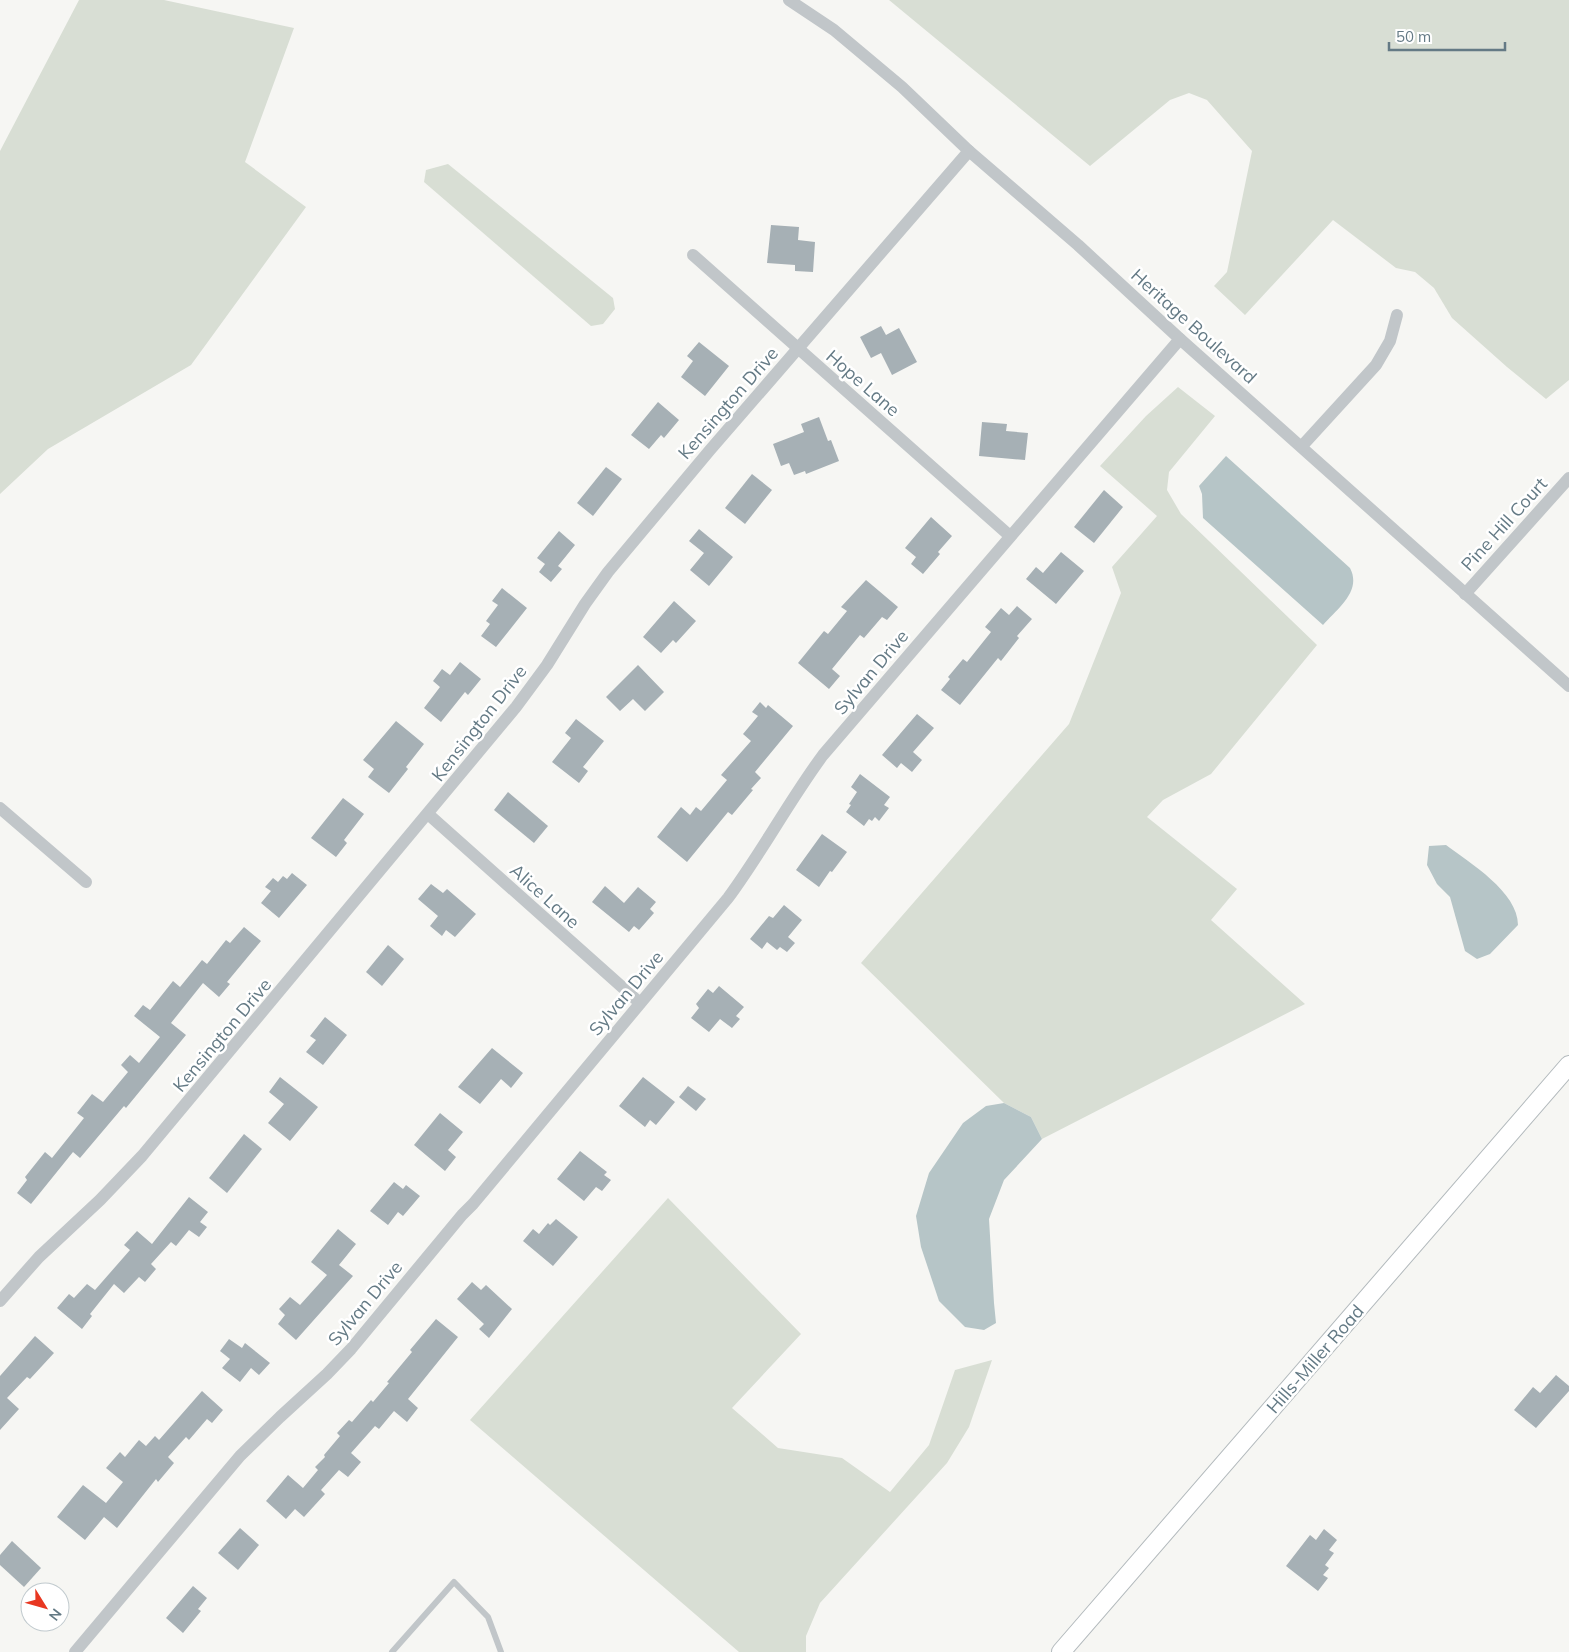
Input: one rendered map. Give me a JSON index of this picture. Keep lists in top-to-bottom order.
{
  "streets": {
    "street": [
      "Heritage Boulevard",
      "Hope Lane",
      "Kensington Drive",
      "Pine Hill Court",
      "Sylvan Drive",
      "Alice Lane",
      "Hills-Miller Road"
    ]
  },
  "crossings": [
    ["Heritage Boulevard", "Kensington Drive"],
    ["Heritage Boulevard", "Pine Hill Court"],
    ["Heritage Boulevard", "Sylvan Drive"],
    ["Hope Lane", "Kensington Drive"],
    ["Hope Lane", "Sylvan Drive"],
    ["Kensington Drive", "Alice Lane"],
    ["Sylvan Drive", "Alice Lane"]
  ],
  "scale_bar": "50 m",
  "north": "bottom right"
}
